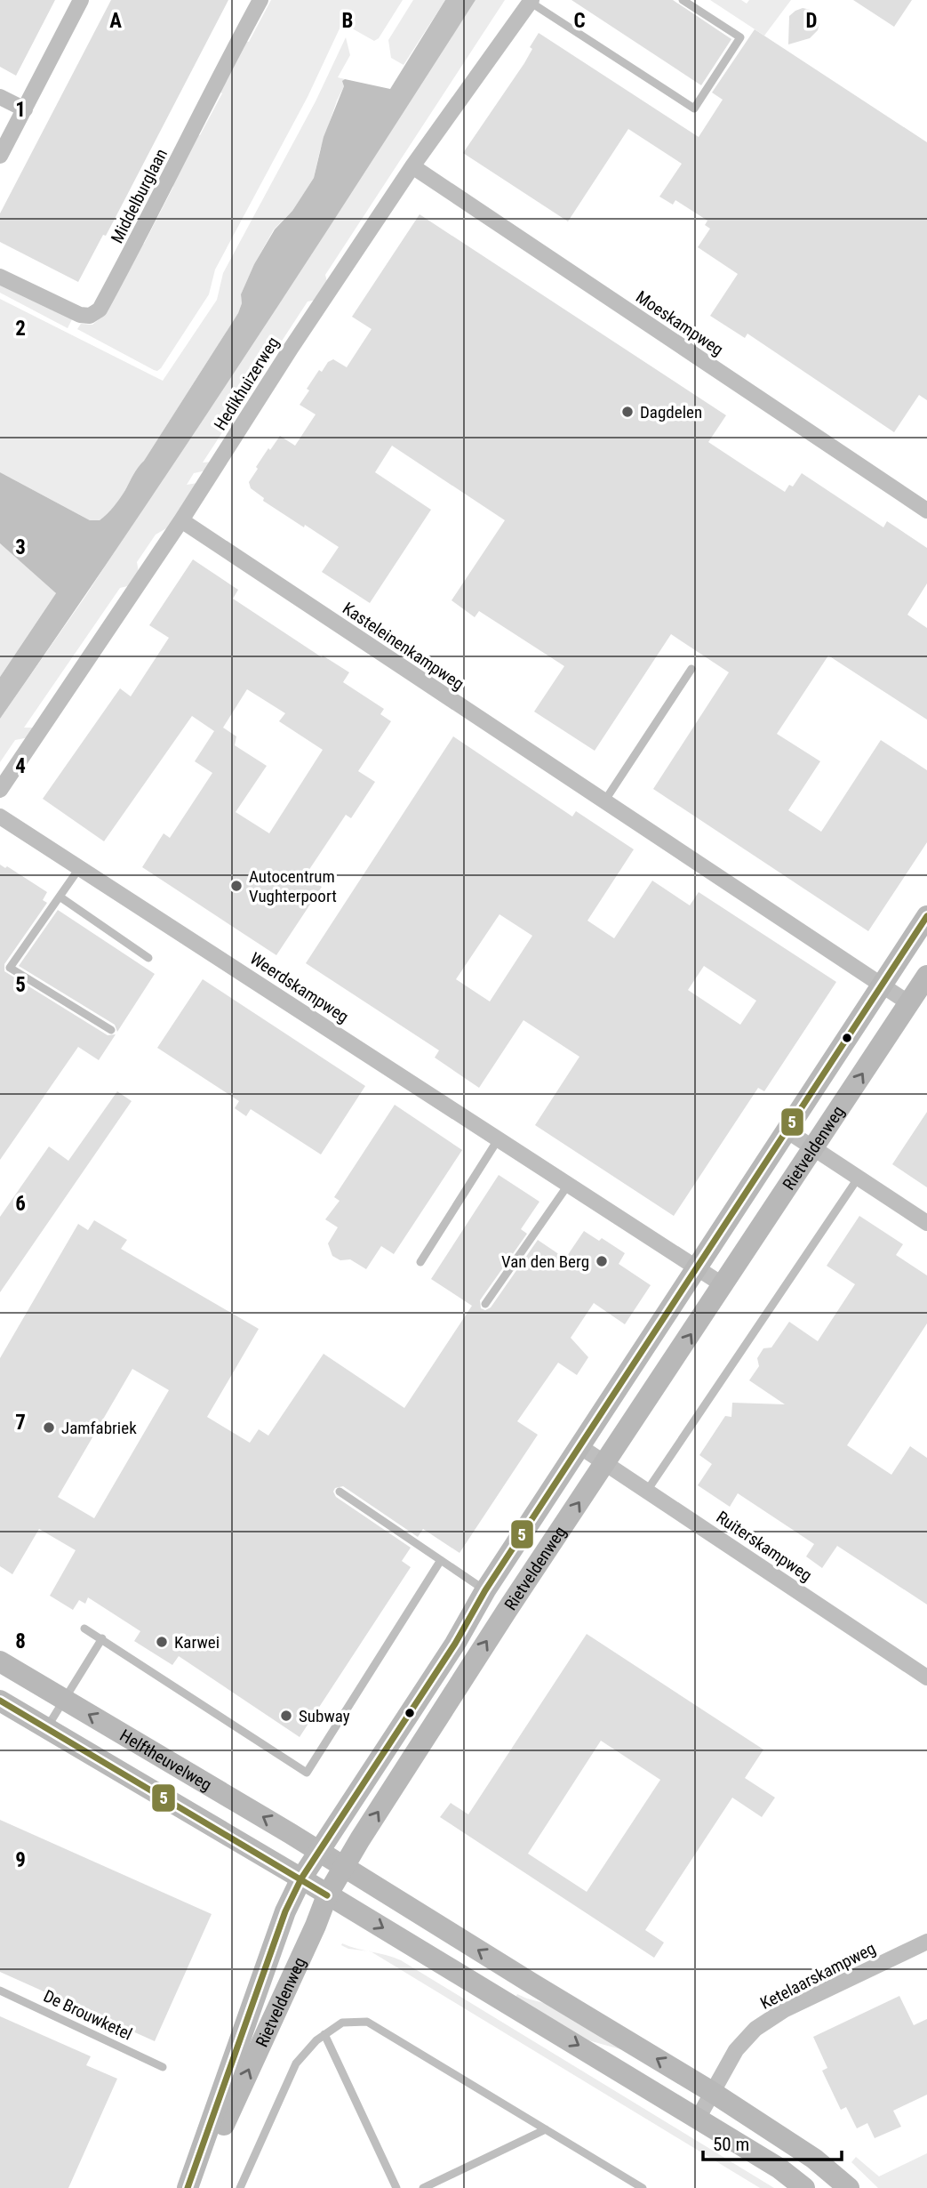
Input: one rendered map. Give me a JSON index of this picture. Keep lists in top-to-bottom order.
{
  "streets": {
    "main road": ["Rietveldenweg", "Helftheuvelweg"],
    "street": [
      "Middelburglaan",
      "Moeskampweg",
      "Hedikhuizerweg",
      "Kasteleinenkampweg",
      "Weerdskampweg",
      "Ruiterskampweg",
      "Ketelaarskampweg"
    ],
    "lane": ["De Brouwketel"]
  },
  "crossings": [
    ["Moeskampweg", "Hedikhuizerweg"],
    ["Hedikhuizerweg", "Kasteleinenkampweg"],
    ["Kasteleinenkampweg", "Rietveldenweg"],
    ["Weerdskampweg", "Rietveldenweg"],
    ["Rietveldenweg", "Ruiterskampweg"],
    ["Rietveldenweg", "Helftheuvelweg"],
    ["Helftheuvelweg", "Ketelaarskampweg"]
  ],
  "places": [
    "Dagdelen",
    "Autocentrum Vughterpoort",
    "Van den Berg",
    "Jamfabriek",
    "Karwei",
    "Subway"
  ],
  "lines": ["transit line 5"],
  "scale_bar": "50 m",
  "grid": {
    "columns": [
      "A",
      "B",
      "C",
      "D"
    ],
    "rows": [
      "1",
      "2",
      "3",
      "4",
      "5",
      "6",
      "7",
      "8",
      "9"
    ]
  }
}
